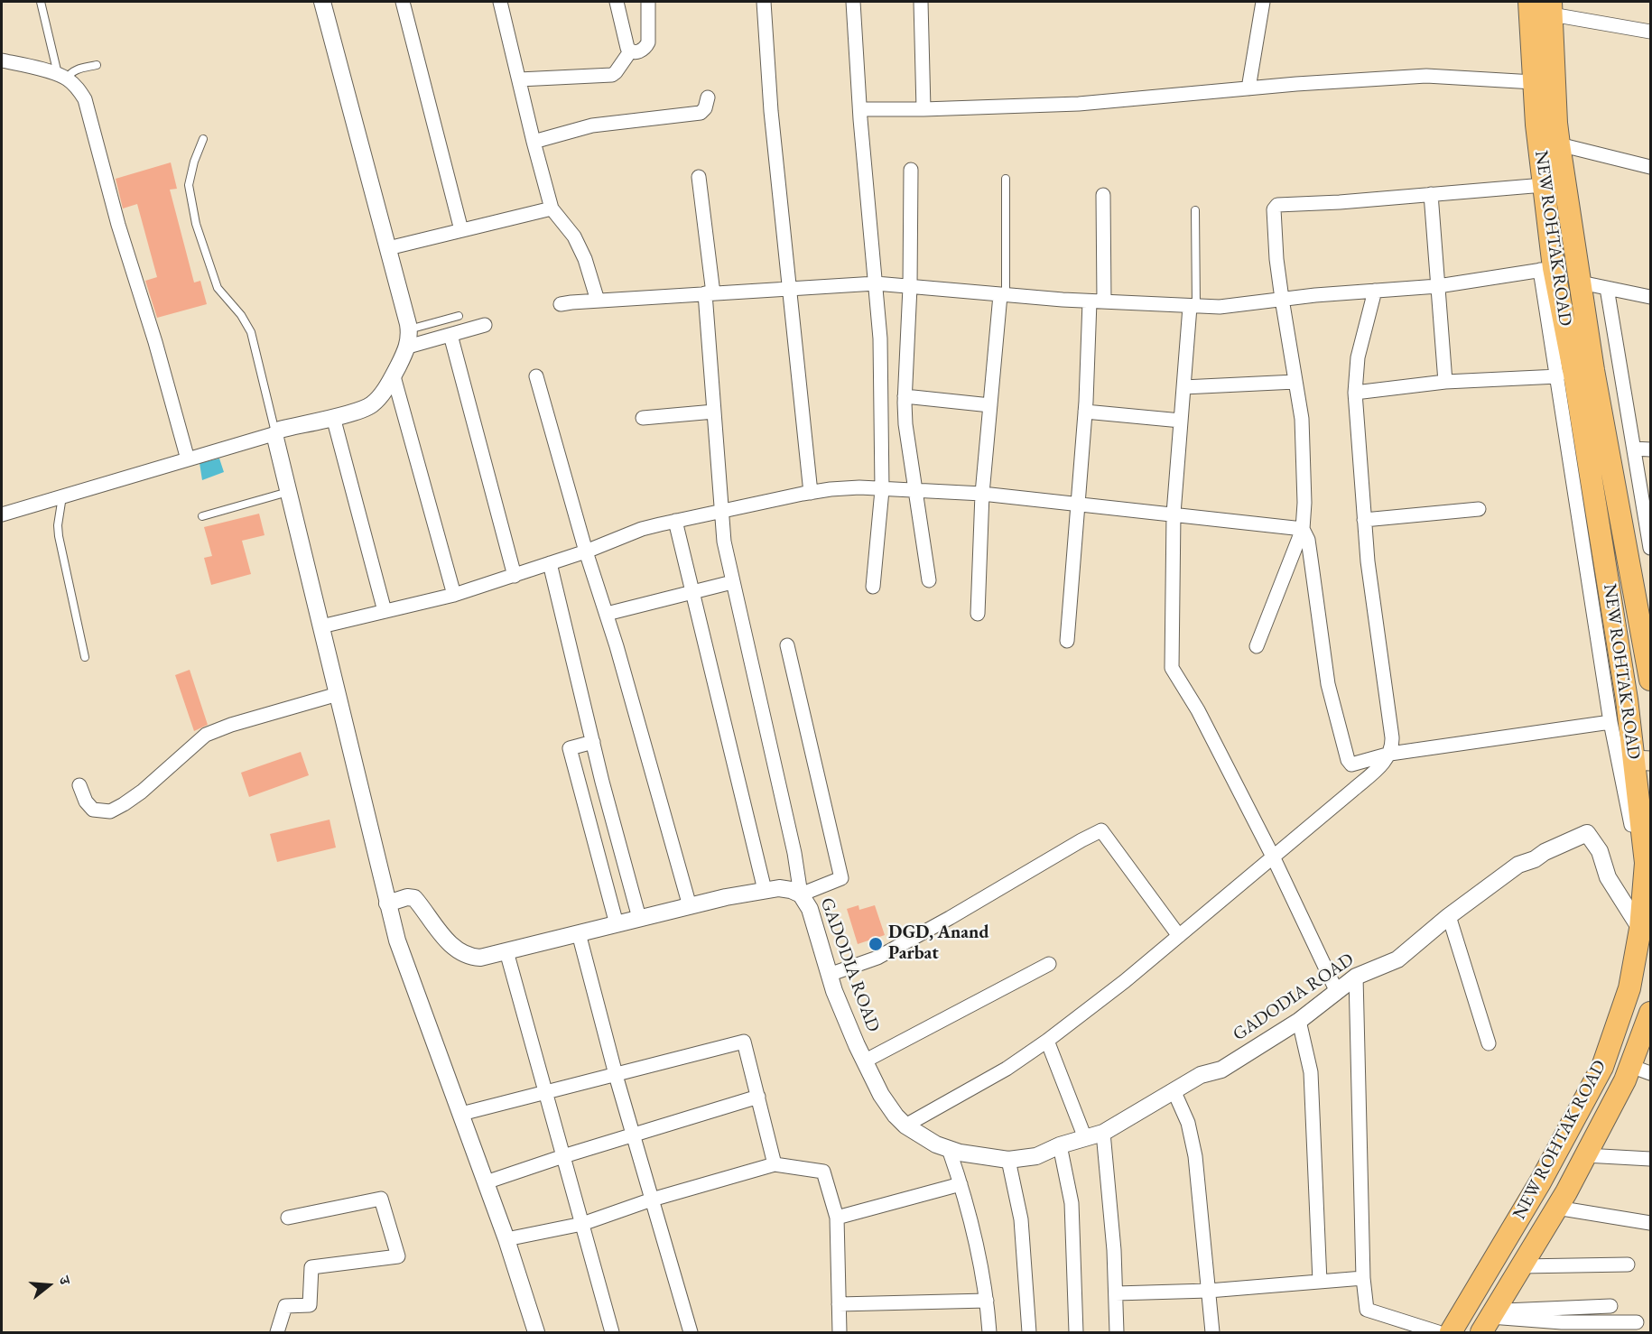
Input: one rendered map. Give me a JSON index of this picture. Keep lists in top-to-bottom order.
{
  "streets": {
    "main road": ["NEW ROHTAK ROAD"],
    "street": ["GADODIA ROAD"]
  },
  "crossings": [
    ["NEW ROHTAK ROAD", "GADODIA ROAD"]
  ],
  "places": ["DGD, Anand Parbat"],
  "north": "right"
}
